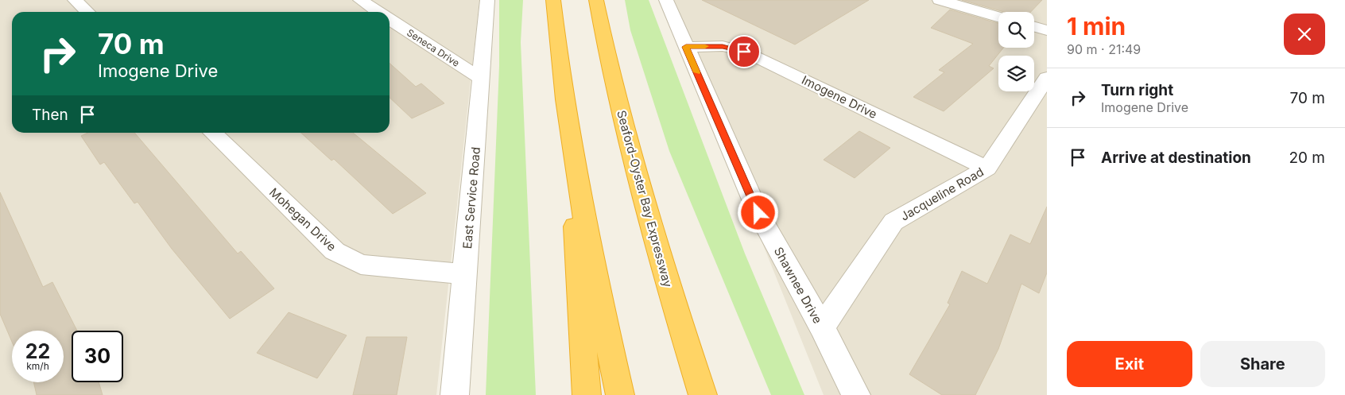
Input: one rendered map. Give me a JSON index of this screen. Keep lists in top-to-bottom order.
{
  "streets": {
    "highway": ["Seaford-Oyster Bay Expressway"],
    "street": [
      "Seneca Drive",
      "Imogene Drive",
      "Jacqueline Road",
      "East Service Road",
      "Mohegan Drive",
      "Shawnee Drive"
    ]
  },
  "crossings": [
    ["Seneca Drive", "East Service Road"],
    ["Imogene Drive", "Jacqueline Road"],
    ["Imogene Drive", "Shawnee Drive"],
    ["Jacqueline Road", "Shawnee Drive"],
    ["East Service Road", "Mohegan Drive"]
  ],
  "page": {
    "heading": ["1 min", "90 m · 21:49"],
    "turn": ["70 m", "Imogene Drive"],
    "list": [
      {
        "name": "Turn right",
        "note": "Imogene Drive",
        "value": "70 m"
      },
      {
        "name": "Arrive at destination",
        "value": "20 m"
      }
    ],
    "then": "Then",
    "speed": "22 km/h",
    "limit": "30",
    "buttons": ["Exit", "Share"]
  }
}
